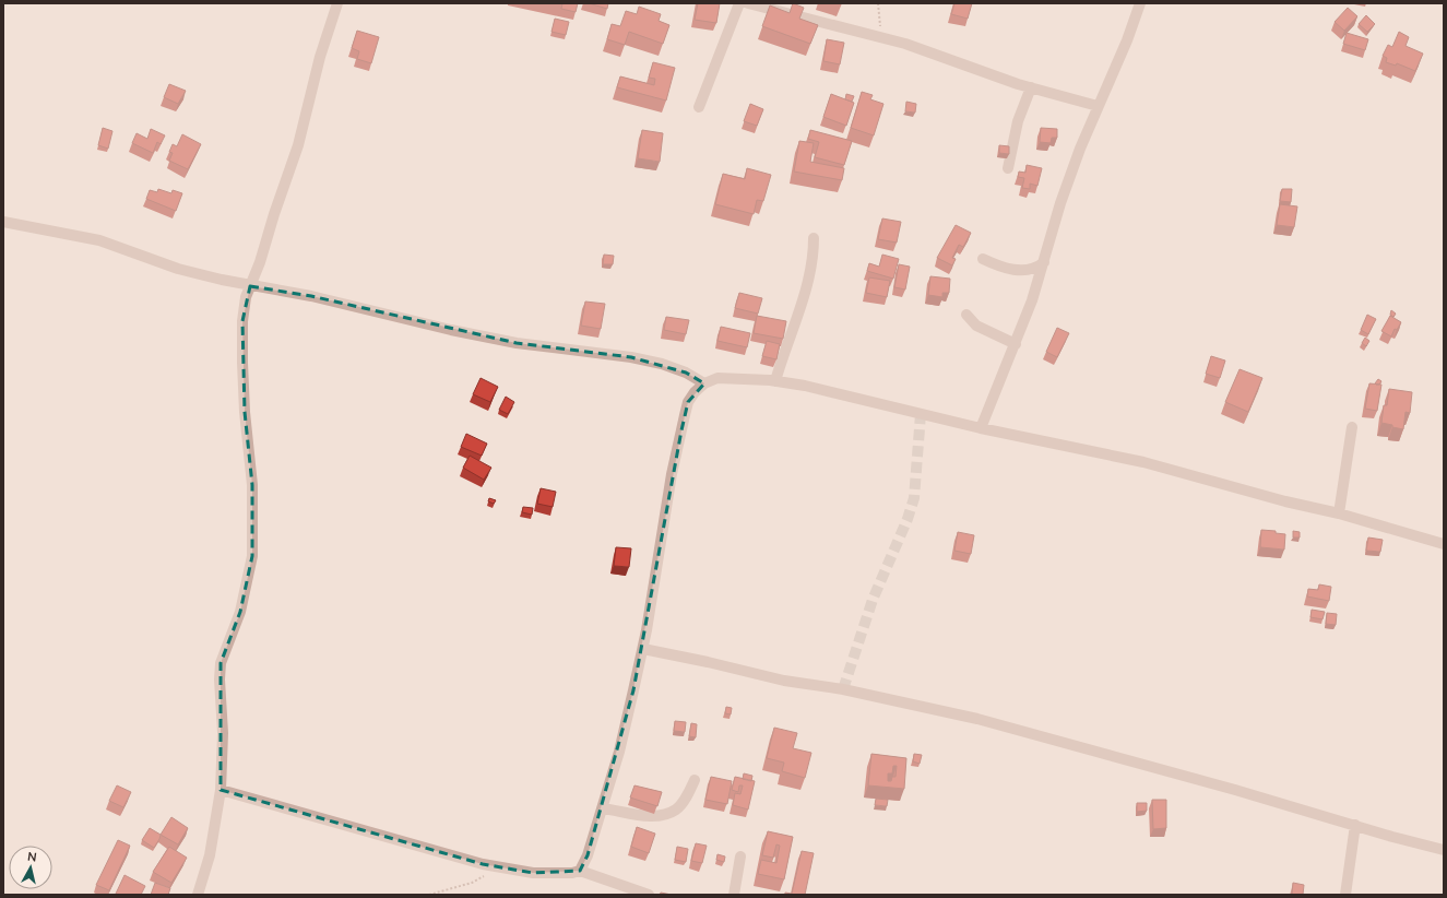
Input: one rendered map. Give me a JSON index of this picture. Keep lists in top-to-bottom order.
{
  "north": "top"
}
